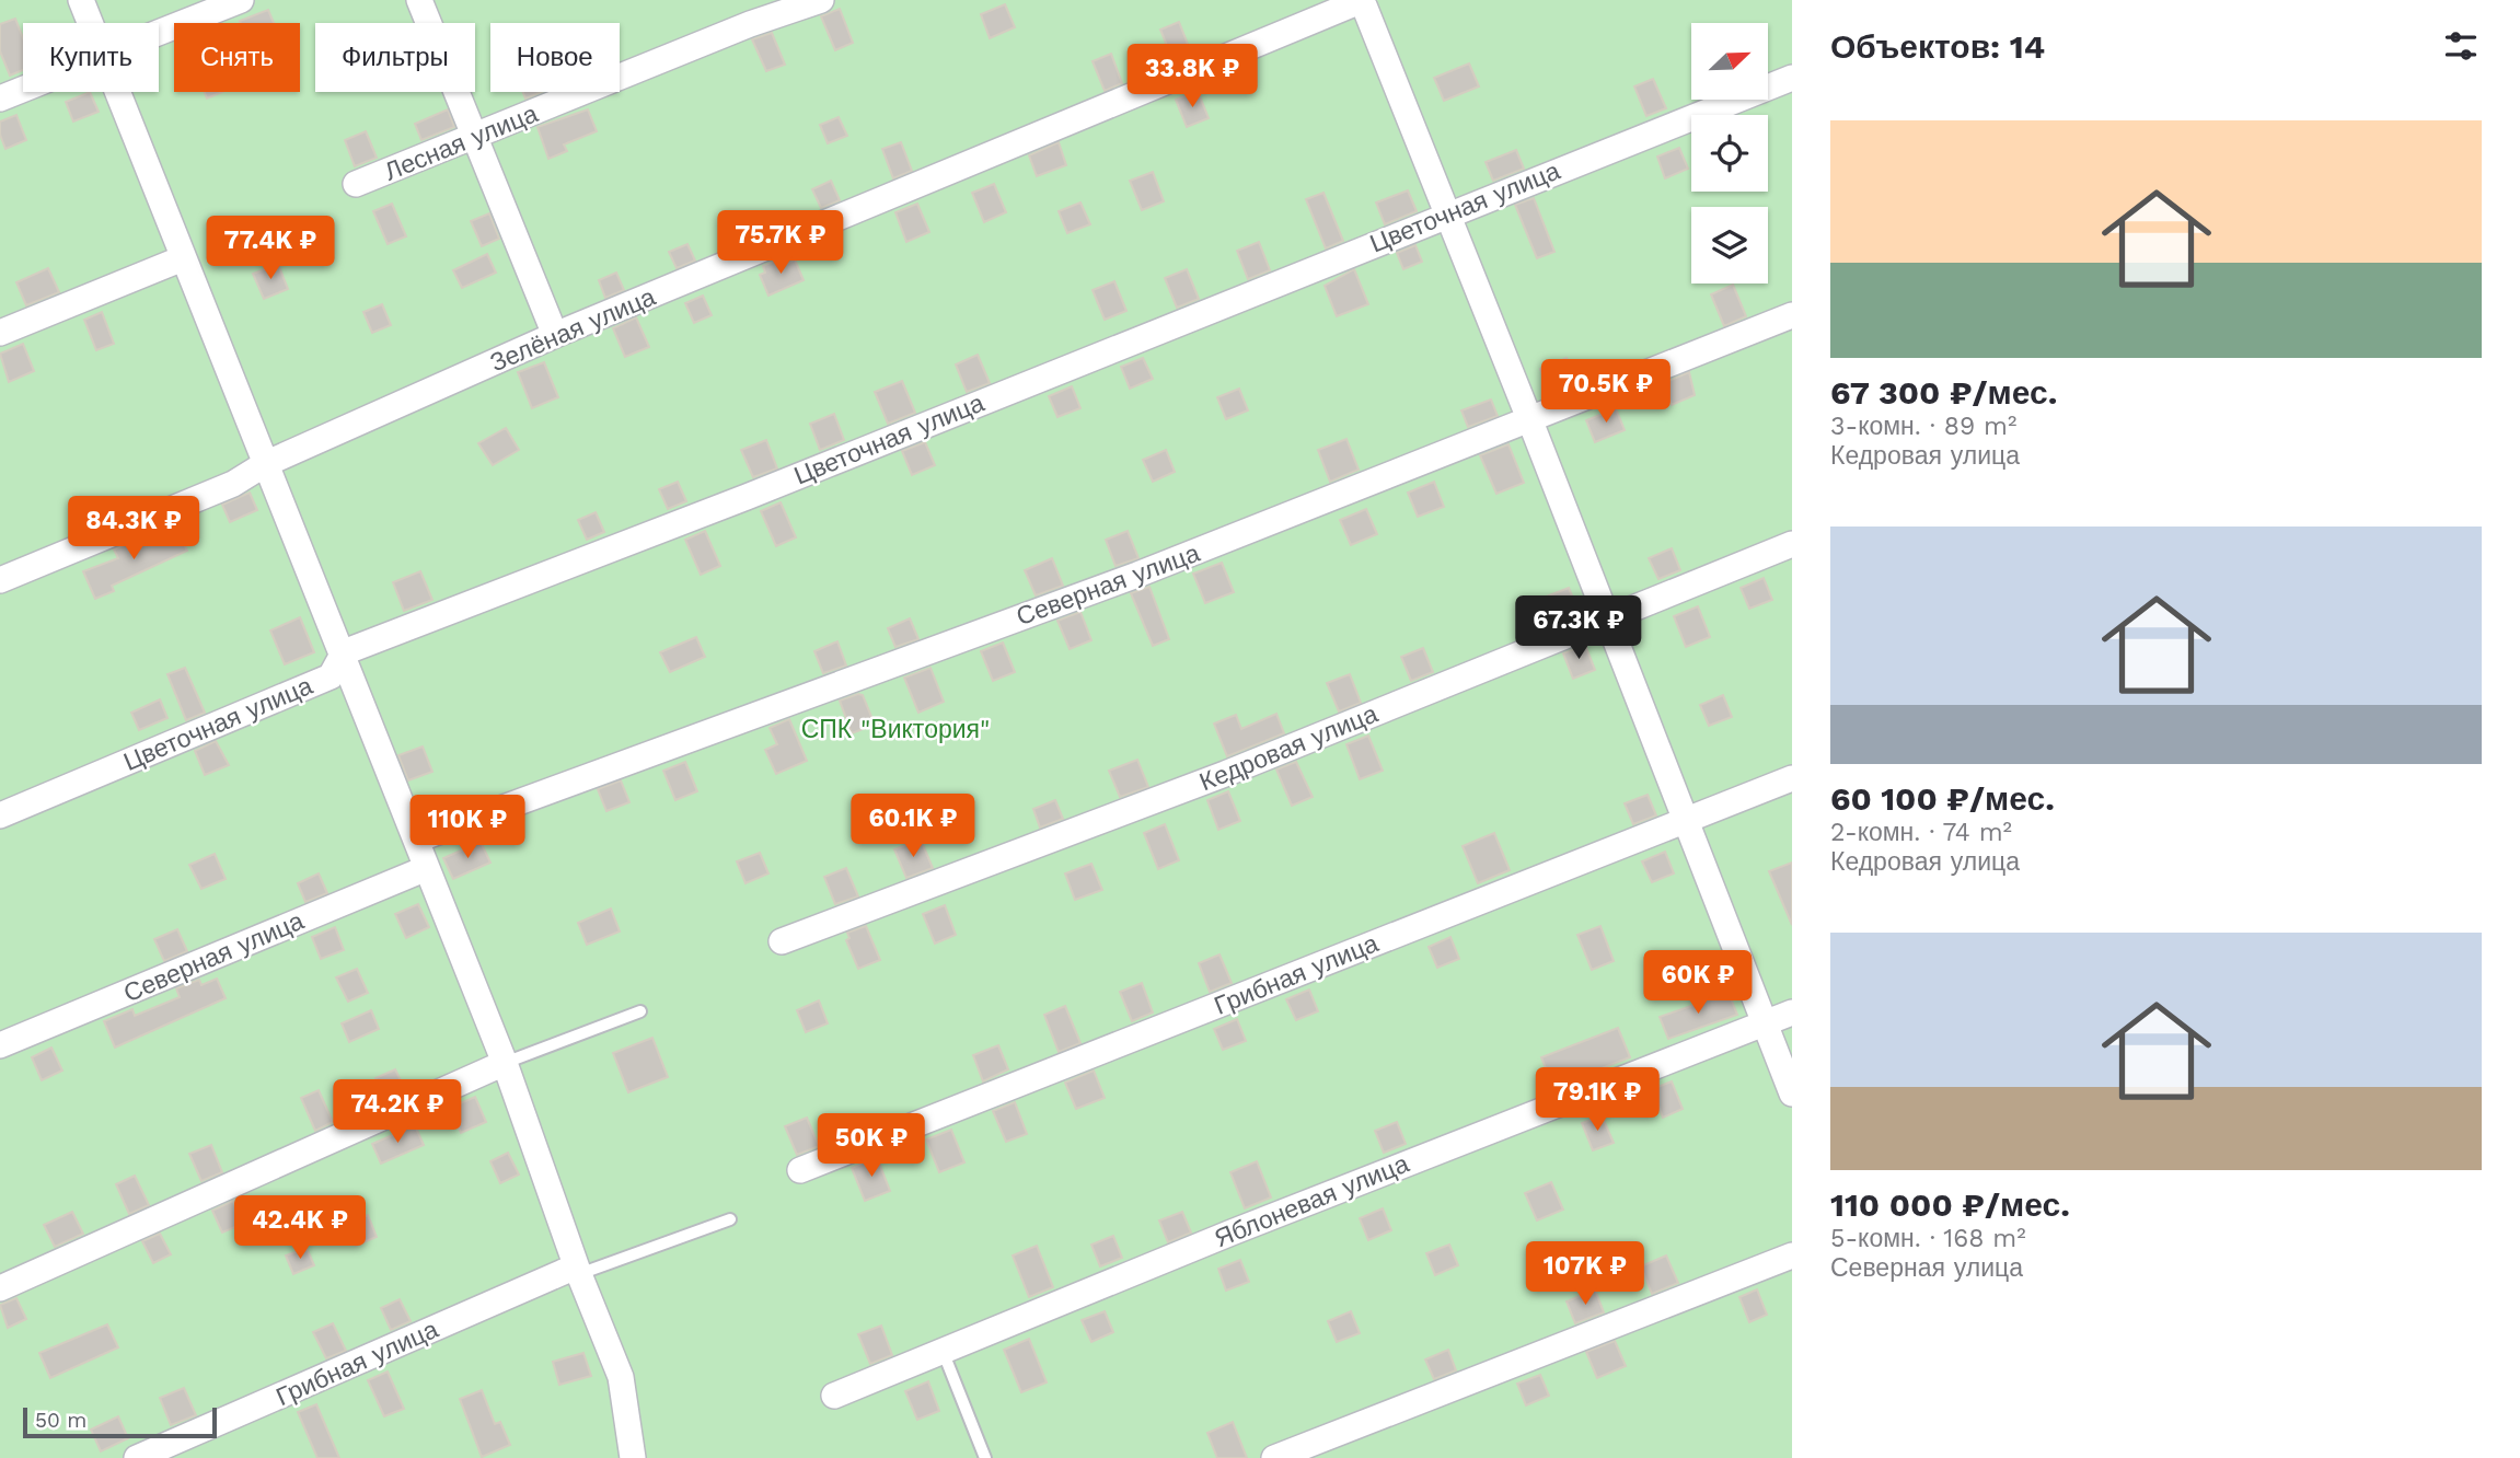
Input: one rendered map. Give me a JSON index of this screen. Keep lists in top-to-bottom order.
{
  "streets": {
    "street": [
      "Лесная улица",
      "Цветочная улица",
      "Зелёная улица",
      "Северная улица",
      "Кедровая улица",
      "Грибная улица",
      "Яблоневая улица"
    ]
  },
  "parks": ["СПК \"Виктория\""],
  "scale_bar": "50 m",
  "north": "top right",
  "page": {
    "heading": "Объектов: 14",
    "chip": [
      "Купить",
      "Снять",
      "Фильтры",
      "Новое"
    ],
    "price": [
      "33.8K ₽",
      "75.7K ₽",
      "77.4K ₽",
      "70.5K ₽",
      "84.3K ₽",
      "67.3K ₽",
      "60.1K ₽",
      "110K ₽",
      "60K ₽",
      "79.1K ₽",
      "74.2K ₽",
      "50K ₽",
      "42.4K ₽",
      "107K ₽"
    ],
    "list": [
      {
        "name": "67 300 ₽/мес.",
        "note": "3-комн. · 89 m² · Кедровая улица"
      },
      {
        "name": "60 100 ₽/мес.",
        "note": "2-комн. · 74 m² · Кедровая улица"
      },
      {
        "name": "110 000 ₽/мес.",
        "note": "5-комн. · 168 m² · Северная улица"
      }
    ],
    "scale": "50 m"
  }
}
